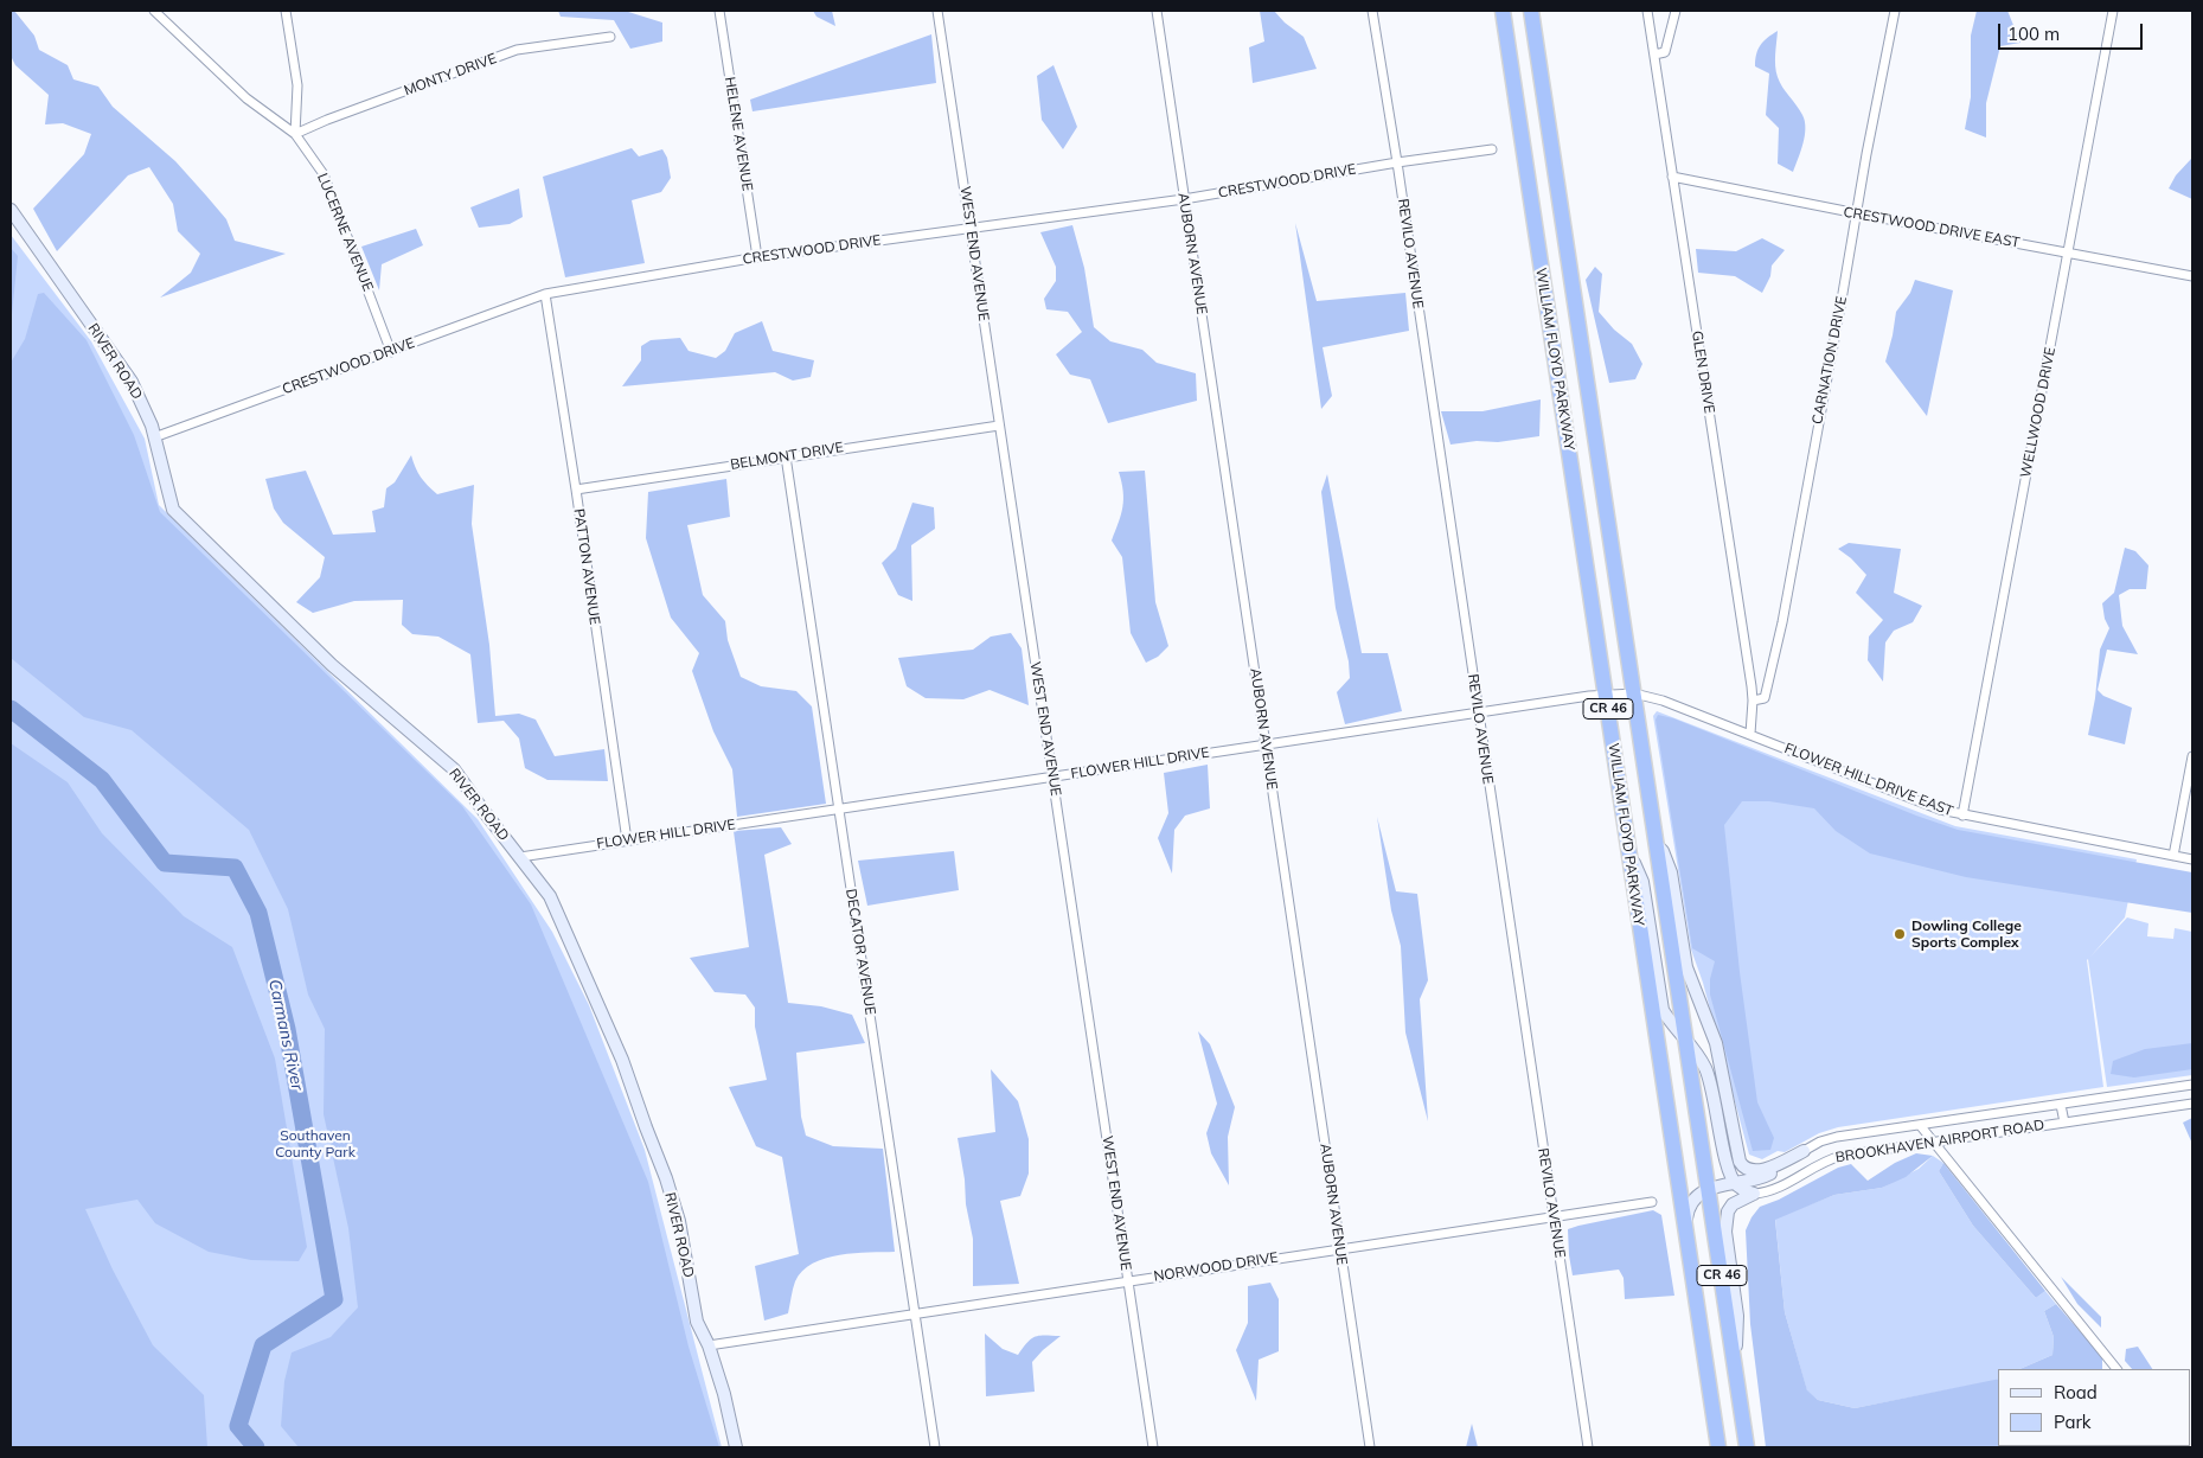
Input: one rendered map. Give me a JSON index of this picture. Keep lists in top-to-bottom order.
{
  "streets": {
    "highway": ["WILLIAM FLOYD PARKWAY", "CR 46"],
    "street": [
      "MONTY DRIVE",
      "HELENE AVENUE",
      "CRESTWOOD DRIVE",
      "CRESTWOOD DRIVE EAST",
      "LUCERNE AVENUE",
      "WEST END AVENUE",
      "AUBORN AVENUE",
      "REVILO AVENUE",
      "CARNATION DRIVE",
      "RIVER ROAD",
      "GLEN DRIVE",
      "WELLWOOD DRIVE",
      "BELMONT DRIVE",
      "PATTON AVENUE",
      "FLOWER HILL DRIVE",
      "FLOWER HILL DRIVE EAST",
      "DECATOR AVENUE",
      "BROOKHAVEN AIRPORT ROAD",
      "NORWOOD DRIVE"
    ]
  },
  "crossings": [
    ["MONTY DRIVE", "LUCERNE AVENUE"],
    ["HELENE AVENUE", "CRESTWOOD DRIVE"],
    ["CRESTWOOD DRIVE", "LUCERNE AVENUE"],
    ["CRESTWOOD DRIVE", "WEST END AVENUE"],
    ["CRESTWOOD DRIVE", "AUBORN AVENUE"],
    ["CRESTWOOD DRIVE", "REVILO AVENUE"],
    ["CRESTWOOD DRIVE", "RIVER ROAD"],
    ["CRESTWOOD DRIVE", "PATTON AVENUE"],
    ["CRESTWOOD DRIVE EAST", "CARNATION DRIVE"],
    ["CRESTWOOD DRIVE EAST", "GLEN DRIVE"],
    ["CRESTWOOD DRIVE EAST", "WELLWOOD DRIVE"],
    ["WEST END AVENUE", "BELMONT DRIVE"],
    ["WEST END AVENUE", "FLOWER HILL DRIVE"],
    ["WEST END AVENUE", "NORWOOD DRIVE"],
    ["AUBORN AVENUE", "FLOWER HILL DRIVE"],
    ["AUBORN AVENUE", "NORWOOD DRIVE"],
    ["REVILO AVENUE", "FLOWER HILL DRIVE"],
    ["REVILO AVENUE", "NORWOOD DRIVE"],
    ["WILLIAM FLOYD PARKWAY", "FLOWER HILL DRIVE"],
    ["WILLIAM FLOYD PARKWAY", "FLOWER HILL DRIVE EAST"],
    ["CARNATION DRIVE", "GLEN DRIVE"],
    ["RIVER ROAD", "FLOWER HILL DRIVE"],
    ["RIVER ROAD", "NORWOOD DRIVE"],
    ["GLEN DRIVE", "FLOWER HILL DRIVE EAST"],
    ["WELLWOOD DRIVE", "FLOWER HILL DRIVE EAST"],
    ["BELMONT DRIVE", "PATTON AVENUE"],
    ["BELMONT DRIVE", "DECATOR AVENUE"],
    ["PATTON AVENUE", "FLOWER HILL DRIVE"],
    ["FLOWER HILL DRIVE", "FLOWER HILL DRIVE EAST"],
    ["FLOWER HILL DRIVE", "DECATOR AVENUE"],
    ["DECATOR AVENUE", "NORWOOD DRIVE"]
  ],
  "water": ["Carmans River"],
  "parks": ["Southaven County Park"],
  "places": ["Dowling College Sports Complex"],
  "legend": ["Road", "Park"],
  "scale_bar": "100 m"
}
